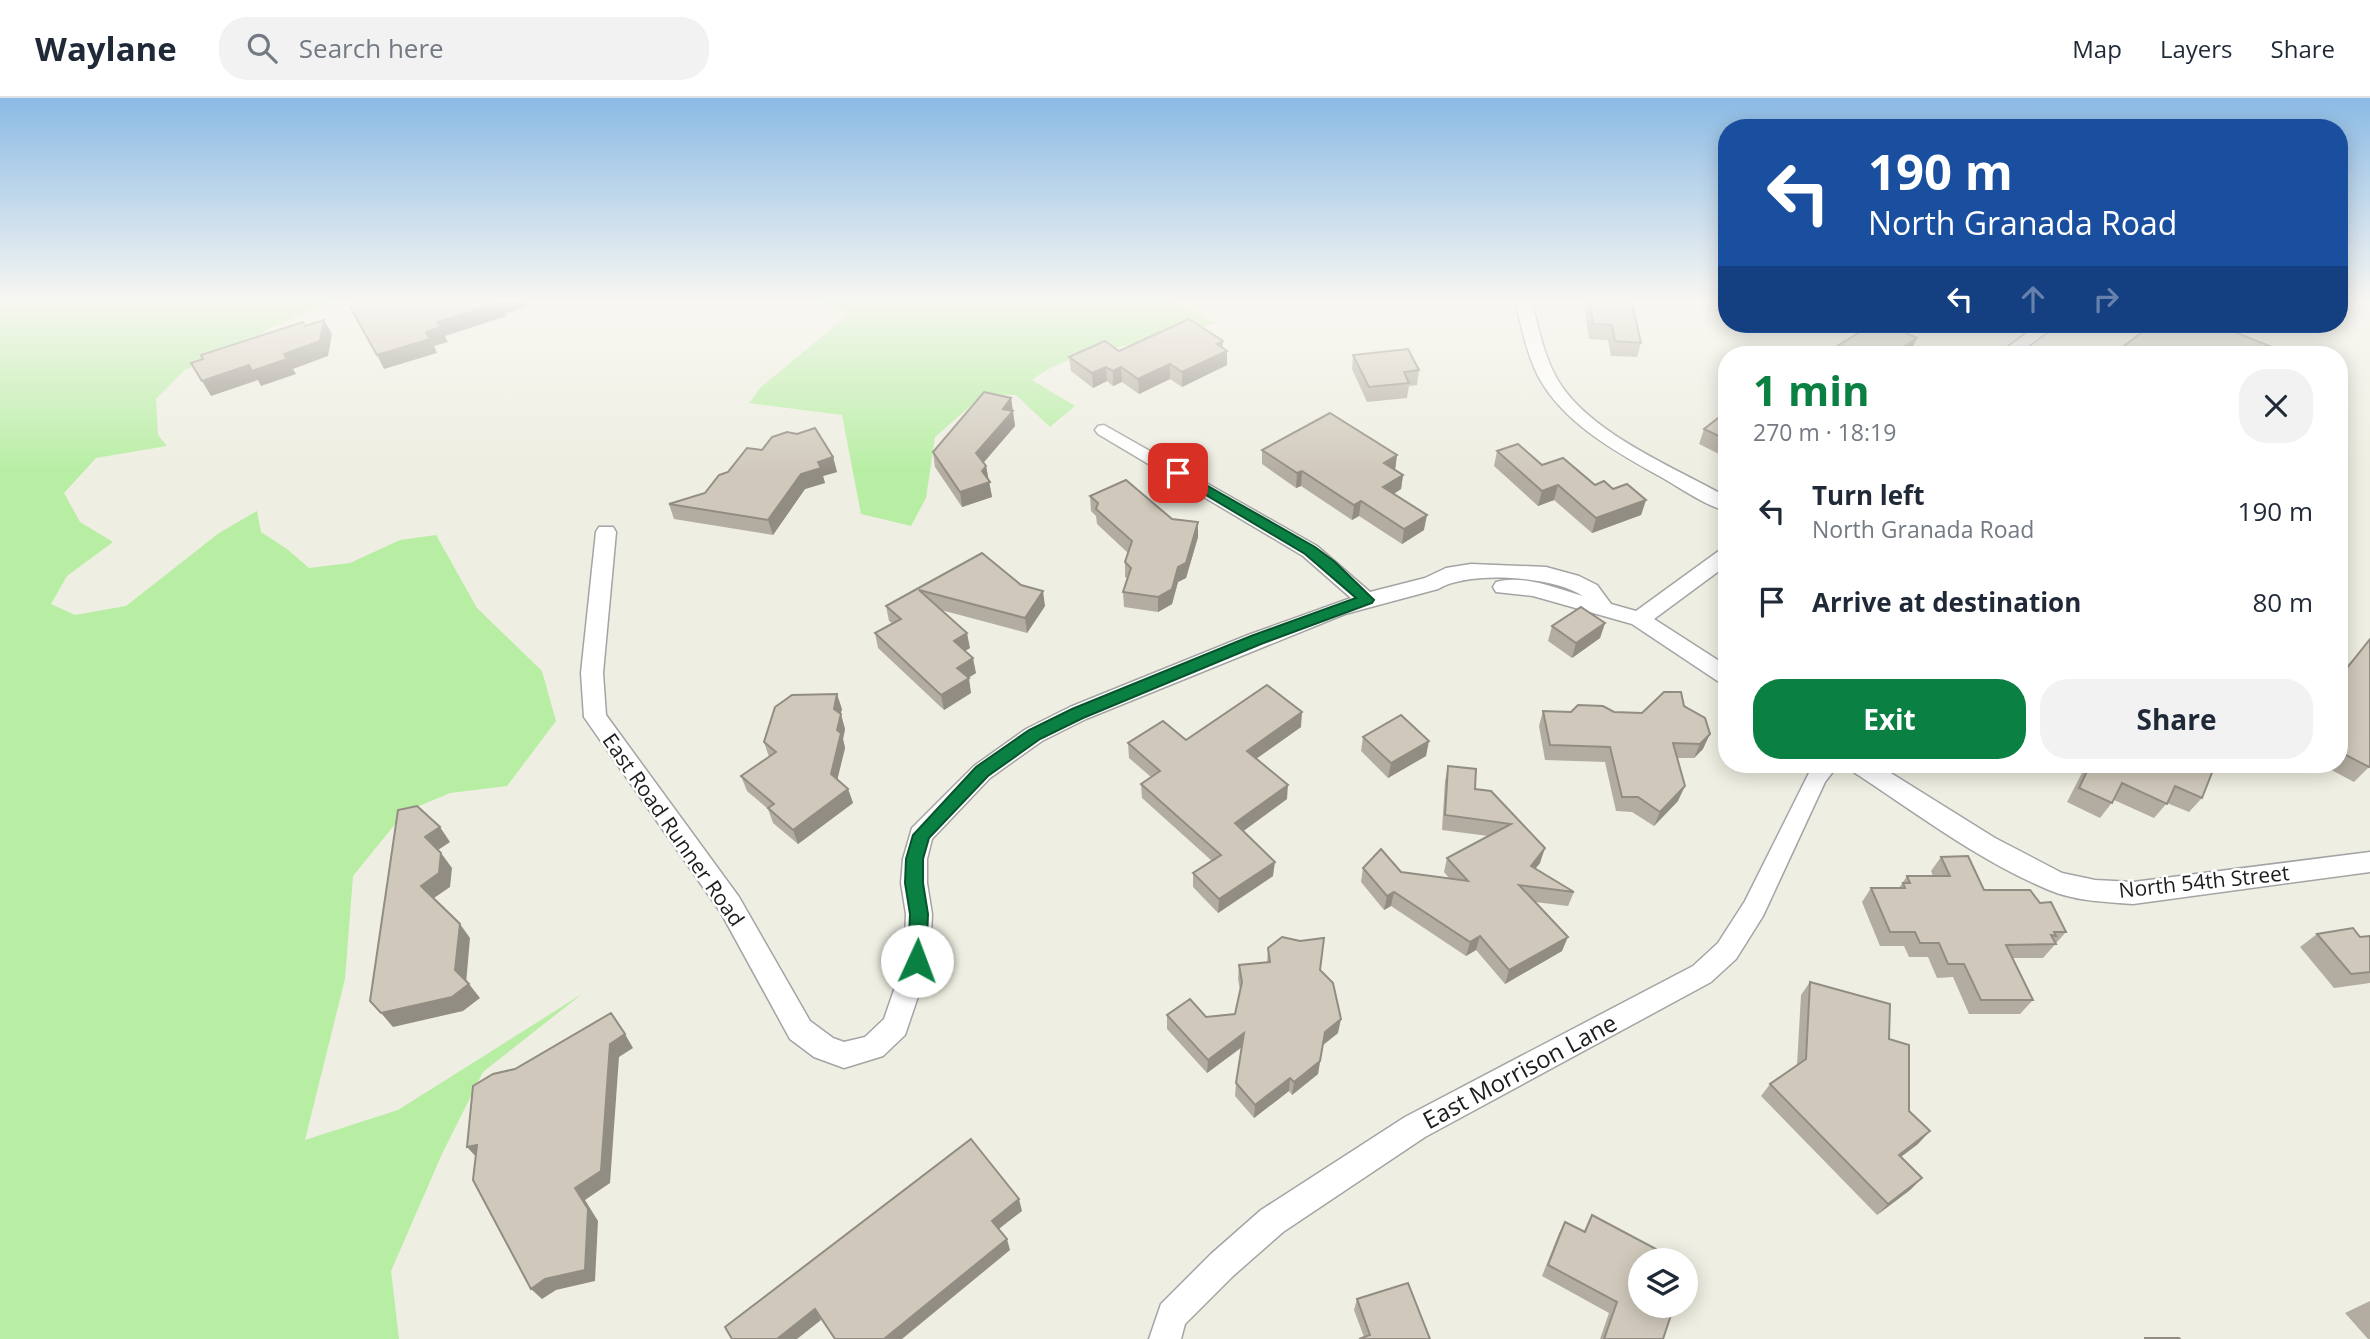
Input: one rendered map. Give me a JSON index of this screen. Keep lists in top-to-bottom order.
{
  "streets": {
    "street": ["East Road Runner Road", "North 54th Street", "East Morrison Lane"]
  },
  "page": {
    "header": "Waylane",
    "search": "Search here",
    "nav": ["Map", "Layers", "Share"],
    "turn": ["190 m", "North Granada Road"],
    "heading": ["1 min", "270 m · 18:19"],
    "list": [
      {
        "name": "Turn left",
        "note": "North Granada Road",
        "value": "190 m"
      },
      {
        "name": "Arrive at destination",
        "value": "80 m"
      }
    ],
    "buttons": ["Exit", "Share"]
  }
}
